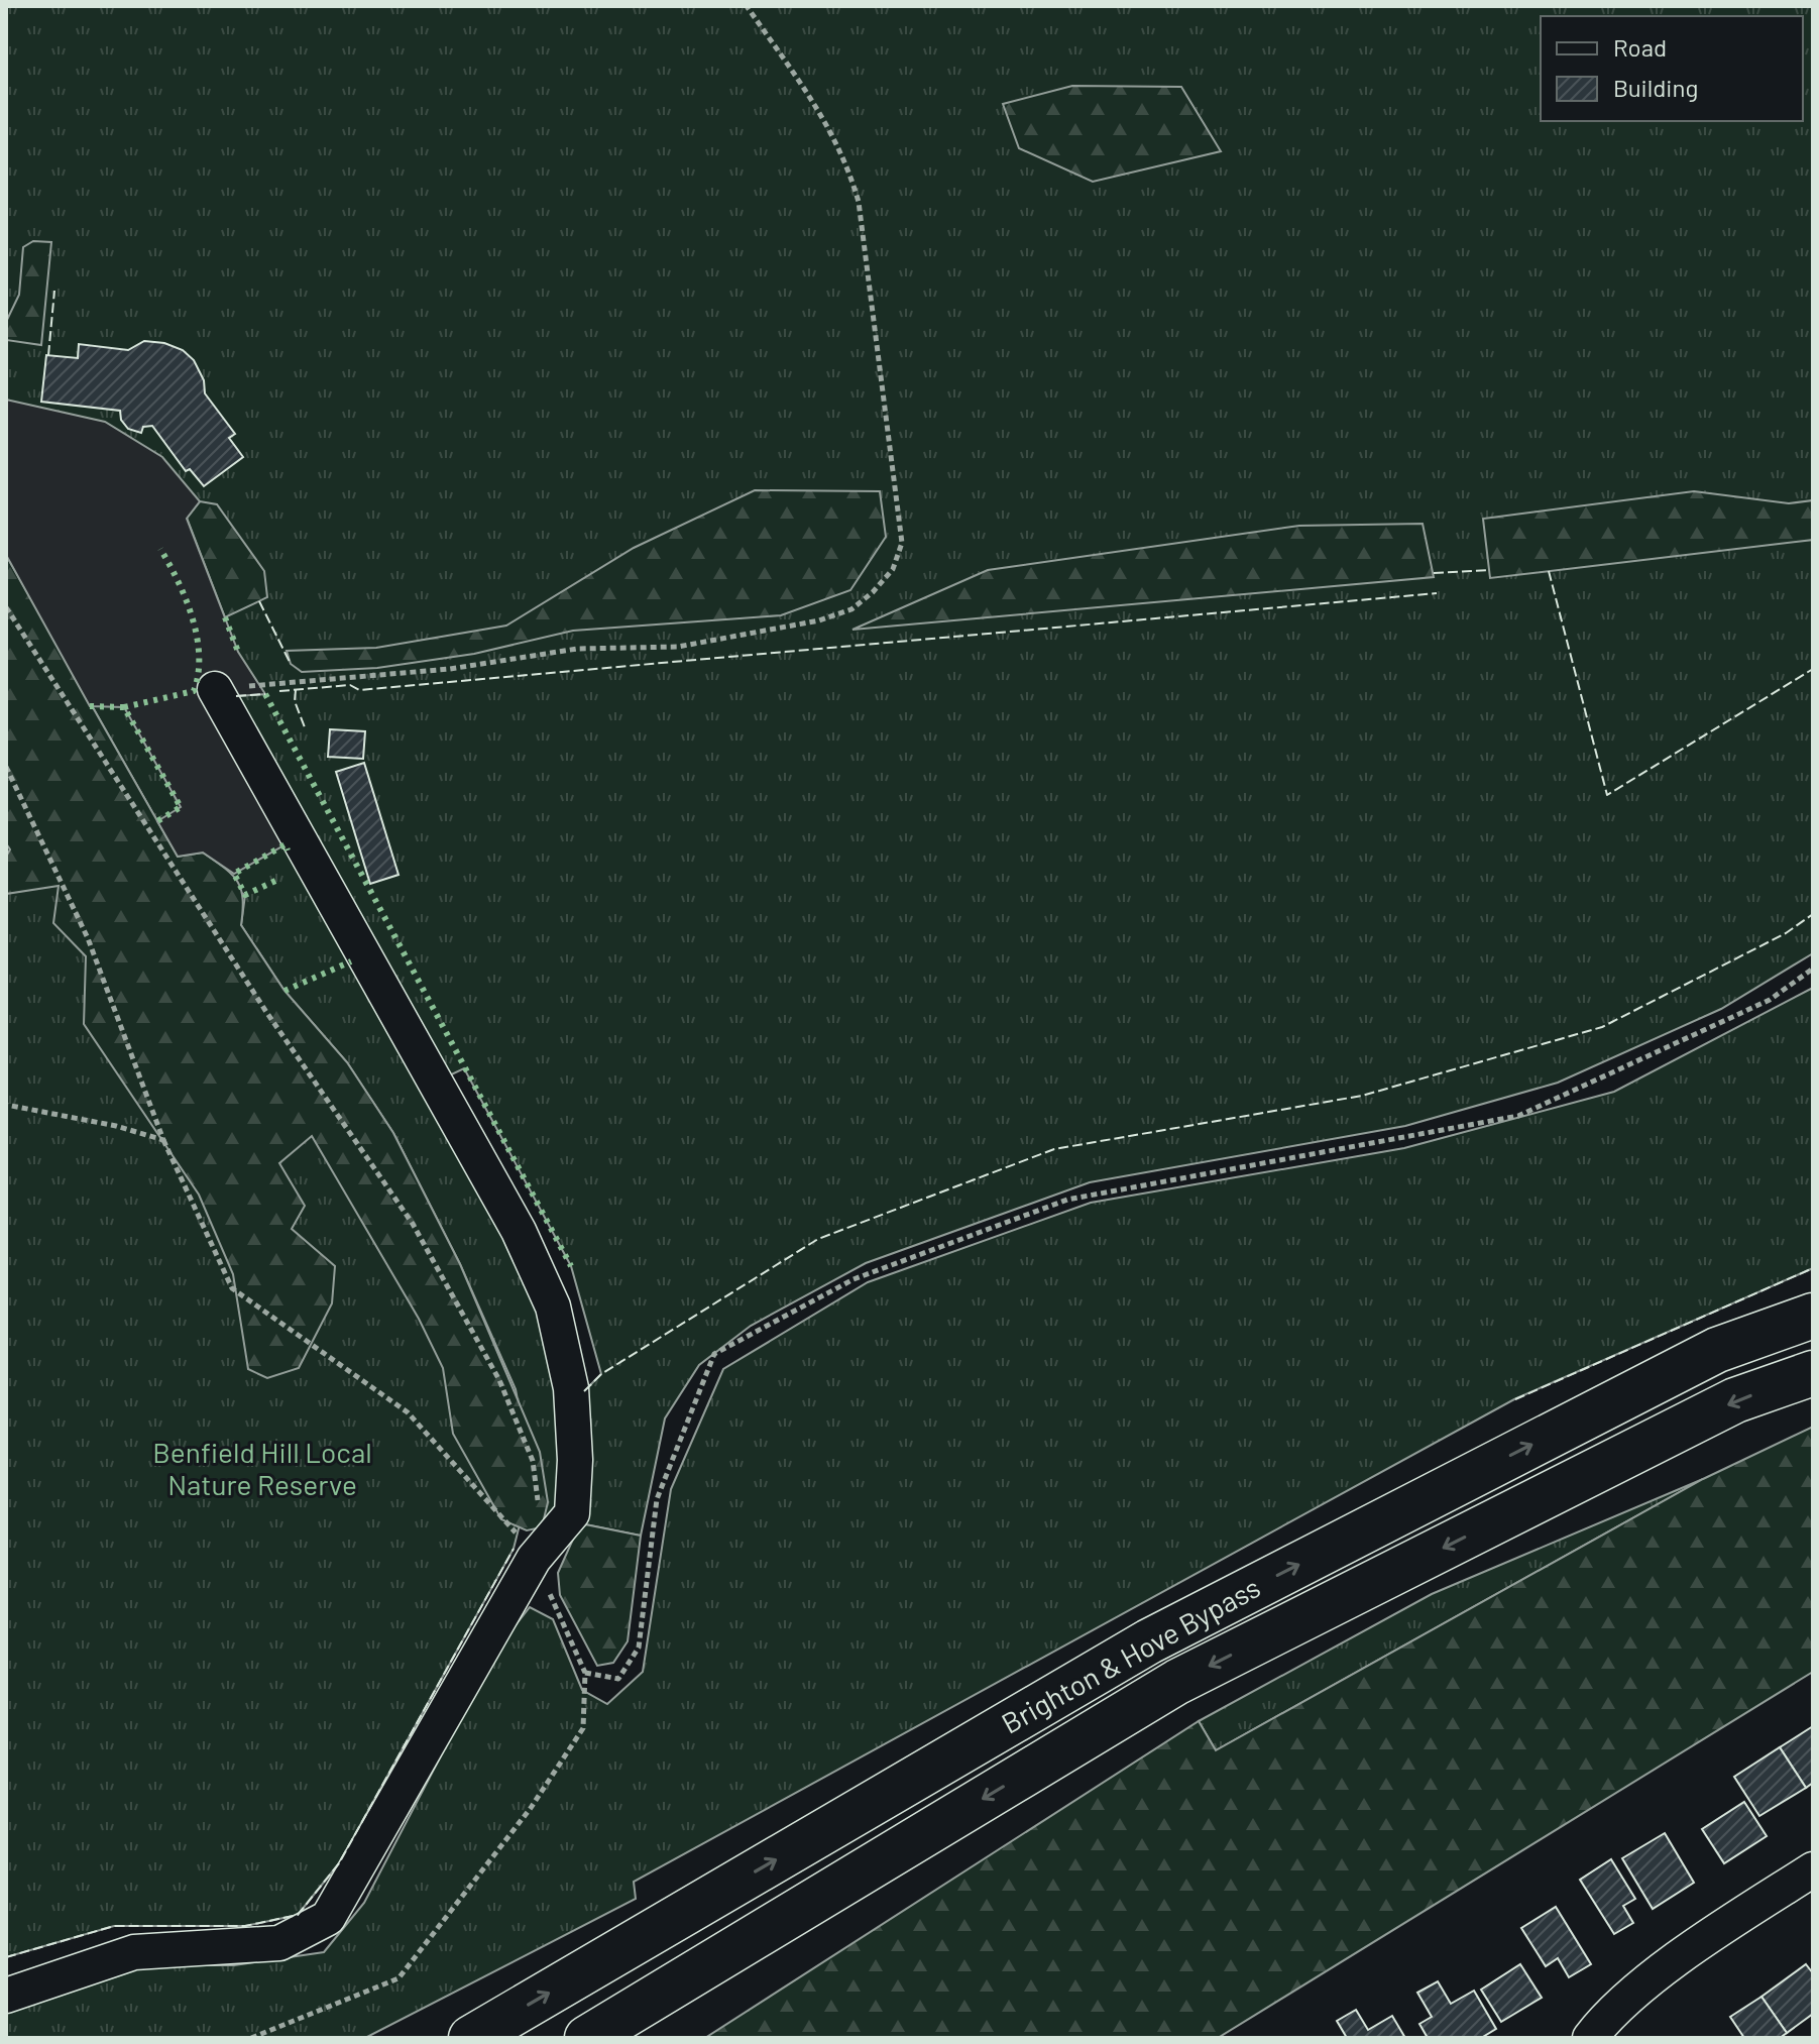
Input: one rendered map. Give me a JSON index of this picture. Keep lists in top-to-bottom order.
{
  "streets": {
    "highway": ["Brighton & Hove Bypass"]
  },
  "parks": ["Benfield Hill Local Nature Reserve"],
  "legend": ["Road", "Building"]
}
